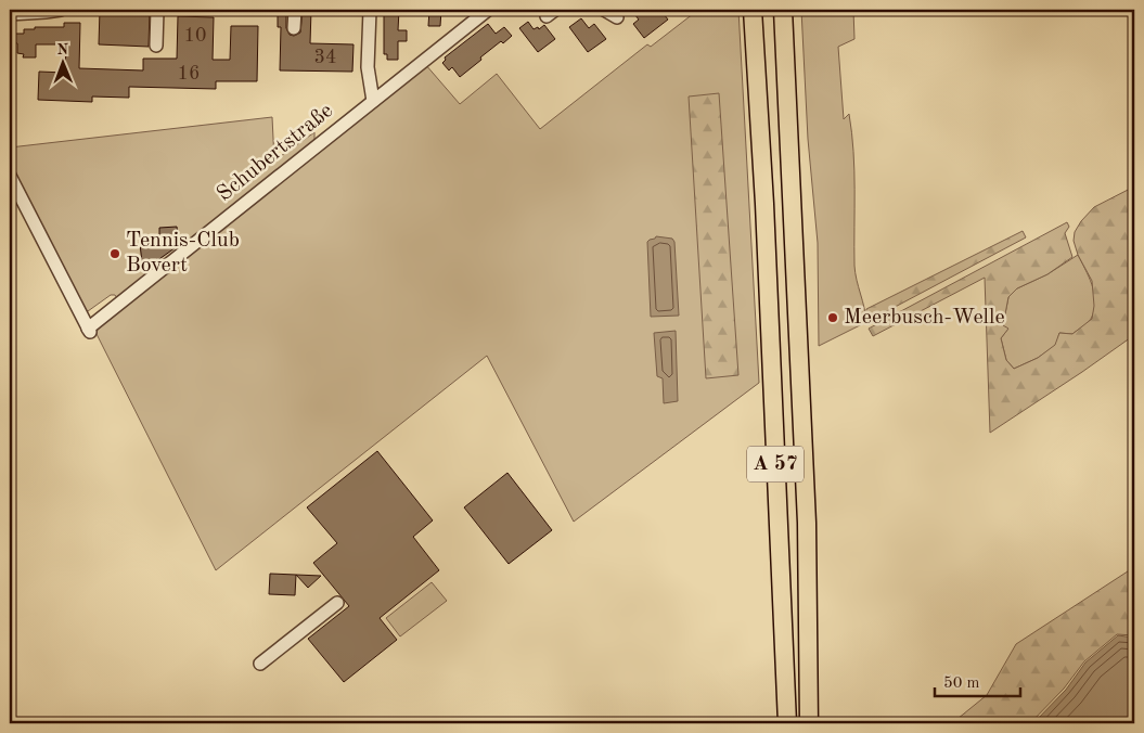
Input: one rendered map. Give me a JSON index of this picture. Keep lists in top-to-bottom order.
{
  "streets": {
    "highway": ["A 57"],
    "street": ["Schubertstraße"]
  },
  "places": ["Tennis-Club Bovert", "Meerbusch-Welle"],
  "house_numbers": ["10", "34", "16"],
  "scale_bar": "50 m",
  "north": "top"
}
